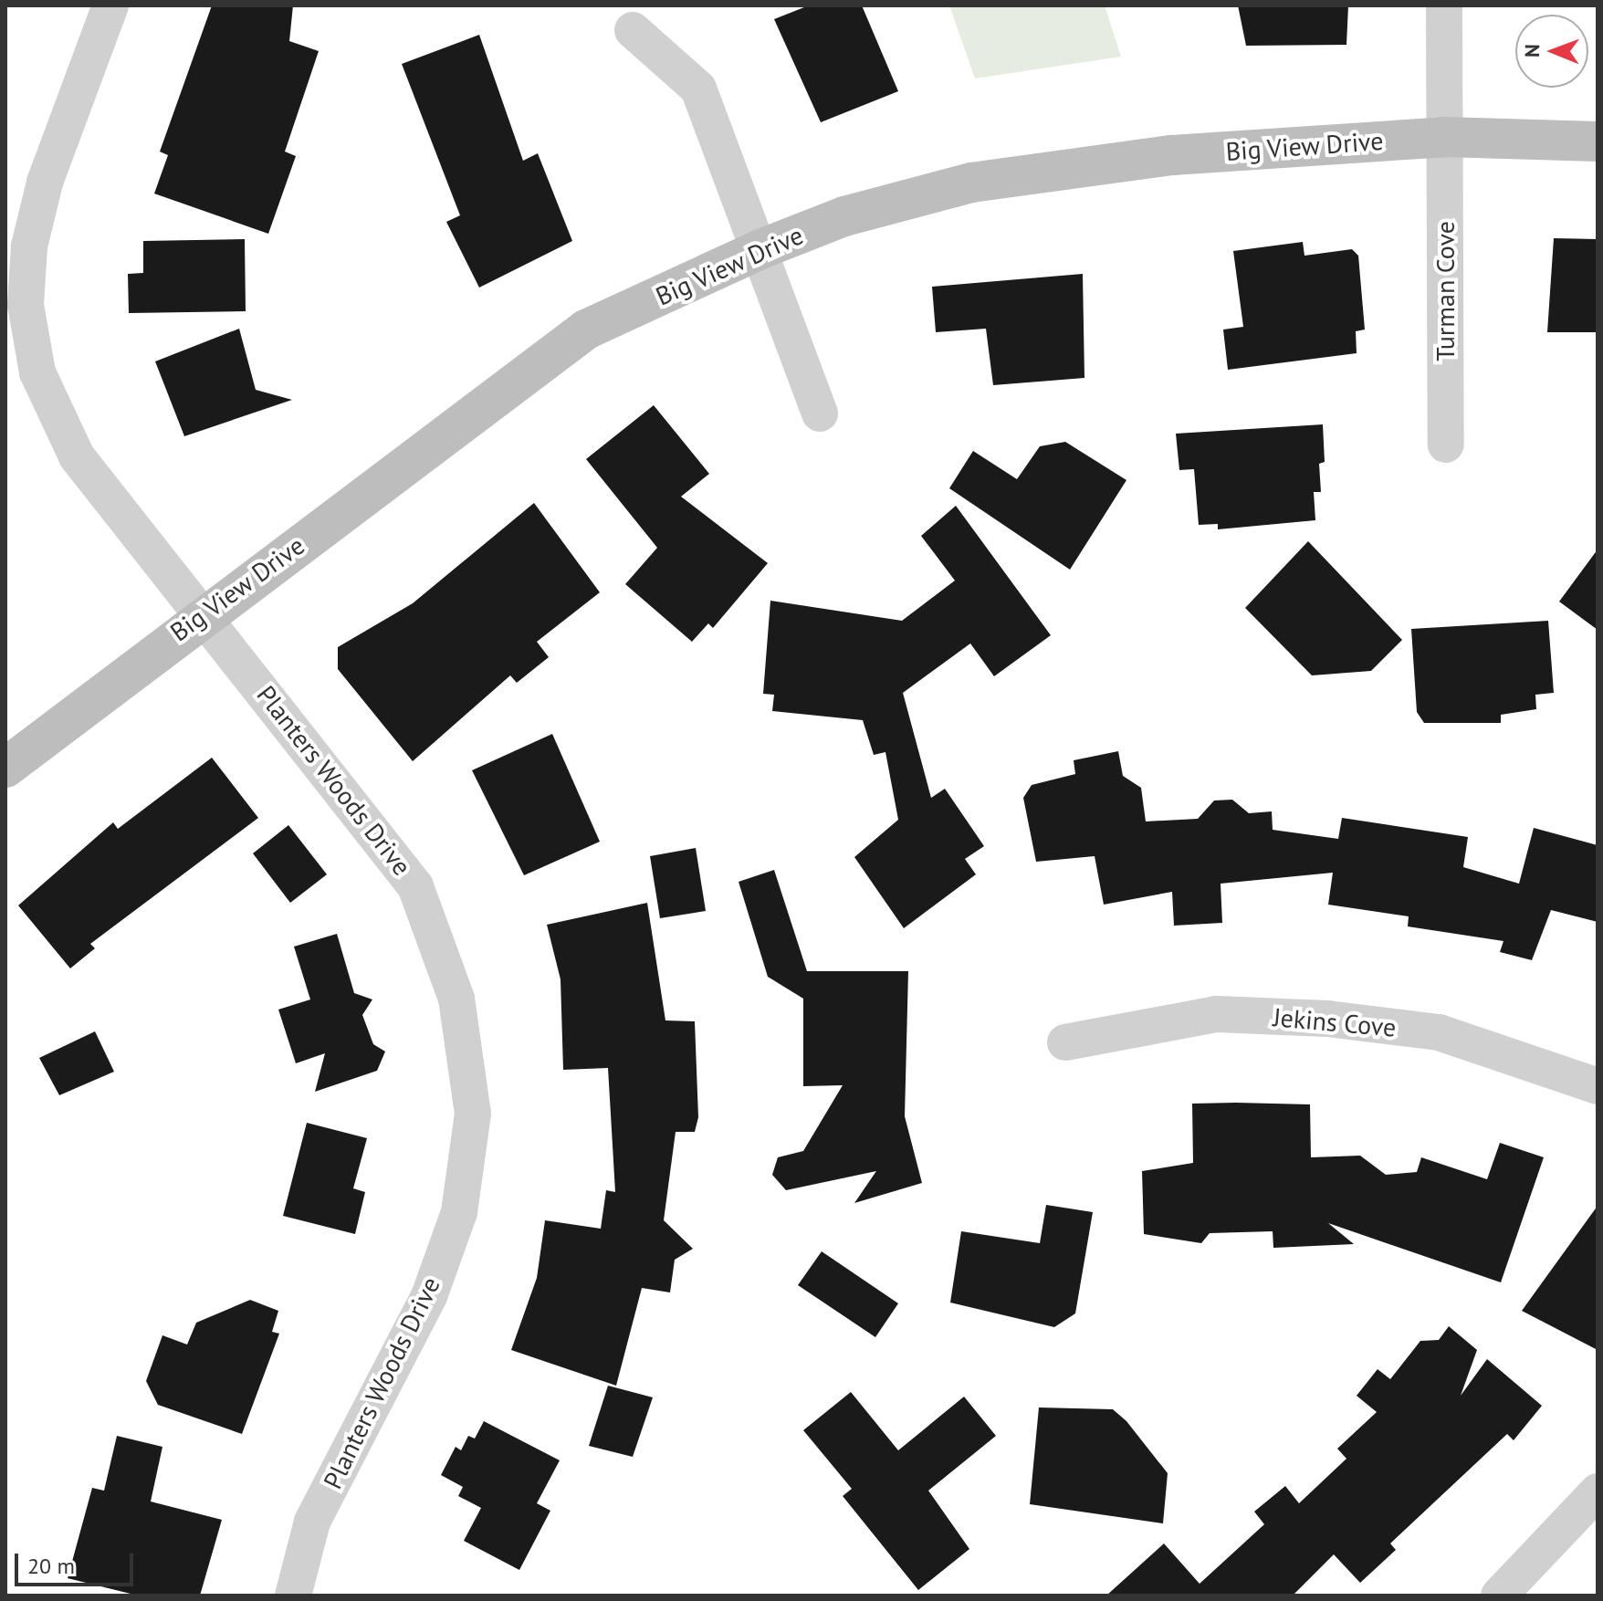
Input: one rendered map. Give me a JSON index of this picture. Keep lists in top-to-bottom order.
{
  "streets": {
    "street": [
      "Big View Drive",
      "Turman Cove",
      "Planters Woods Drive",
      "Jekins Cove"
    ]
  },
  "crossings": [
    ["Big View Drive", "Turman Cove"],
    ["Big View Drive", "Planters Woods Drive"]
  ],
  "scale_bar": "20 m",
  "north": "left"
}
